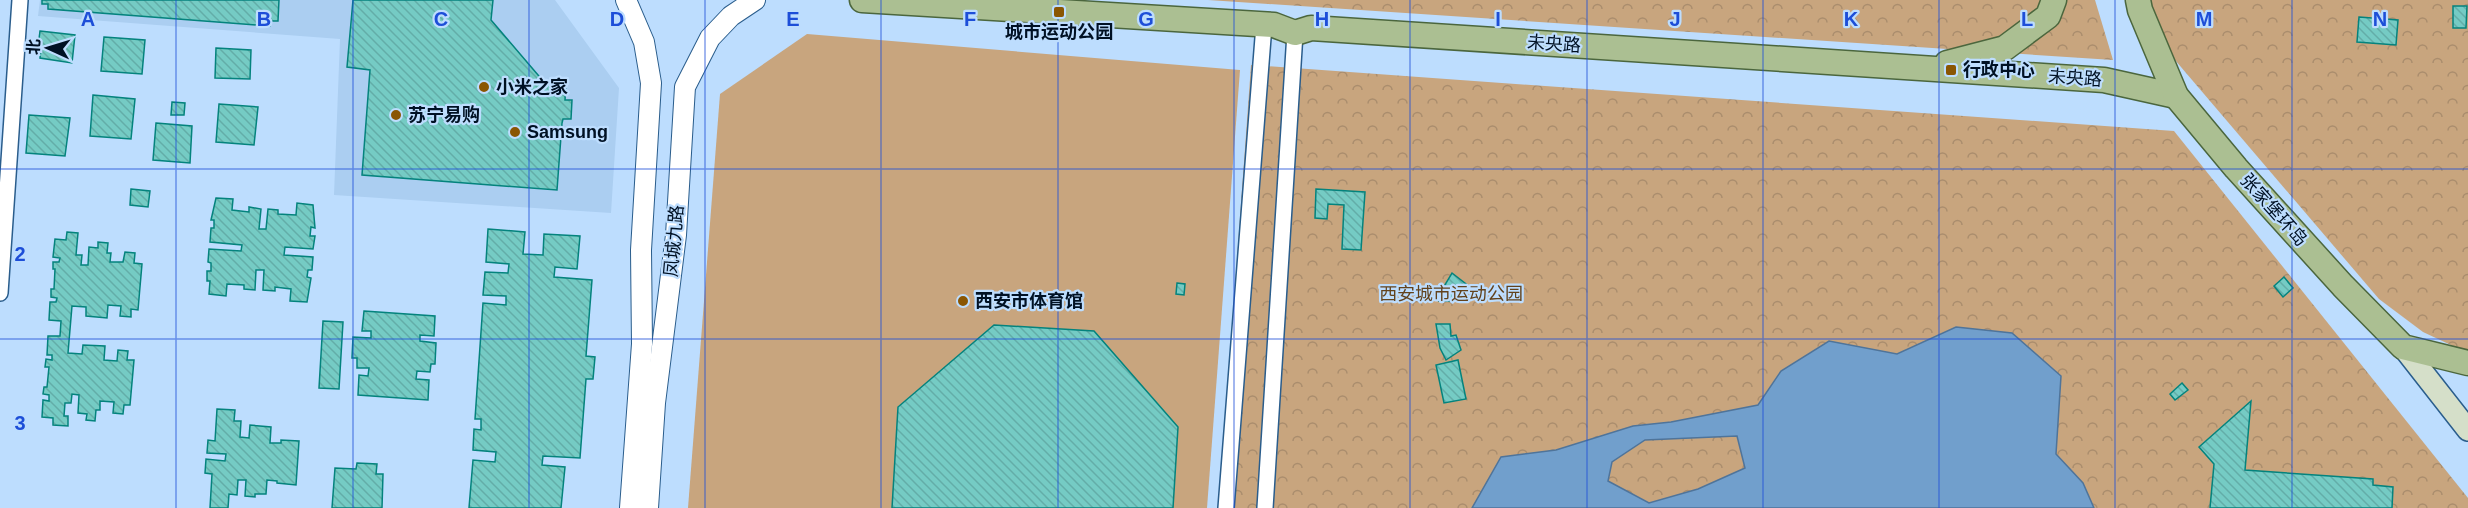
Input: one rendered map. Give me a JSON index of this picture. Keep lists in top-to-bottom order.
{
  "streets": {
    "main road": ["未央路", "张家堡环岛"],
    "street": ["凤城九路"]
  },
  "crossings": [
    ["未央路", "张家堡环岛"]
  ],
  "parks": ["西安城市运动公园"],
  "places": {
    "transit": ["城市运动公园", "行政中心"],
    "other": [
      "小米之家",
      "苏宁易购",
      "Samsung",
      "西安市体育馆"
    ]
  },
  "north": "left",
  "grid": {
    "columns": [
      "A",
      "B",
      "C",
      "D",
      "E",
      "F",
      "G",
      "H",
      "I",
      "J",
      "K",
      "L",
      "M",
      "N"
    ],
    "rows": ["2", "3"]
  }
}
